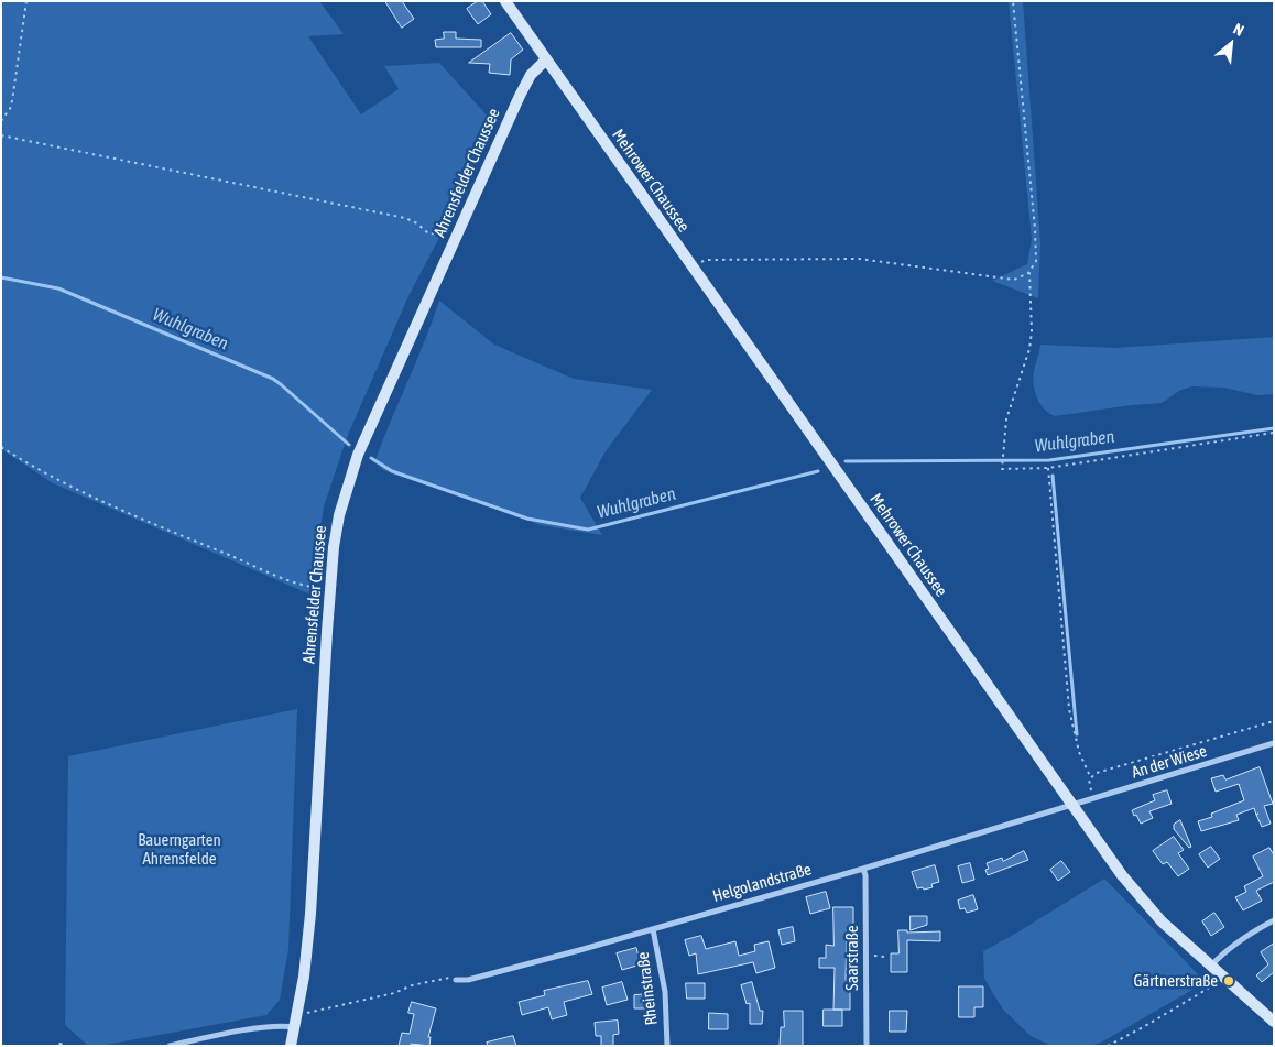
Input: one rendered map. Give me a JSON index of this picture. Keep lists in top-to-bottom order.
{
  "streets": {
    "main road": ["Ahrensfelder Chaussee", "Mehrower Chaussee"],
    "street": [
      "An der Wiese",
      "Helgolandstraße",
      "Saarstraße",
      "Rheinstraße"
    ]
  },
  "crossings": [
    ["Ahrensfelder Chaussee", "Mehrower Chaussee"],
    ["Mehrower Chaussee", "An der Wiese"],
    ["Mehrower Chaussee", "Helgolandstraße"],
    ["An der Wiese", "Helgolandstraße"],
    ["Helgolandstraße", "Saarstraße"],
    ["Helgolandstraße", "Rheinstraße"]
  ],
  "water": ["Wuhlgraben"],
  "parks": ["Bauerngarten Ahrensfelde"],
  "places": ["Gärtnerstraße"],
  "north": "top right"
}
